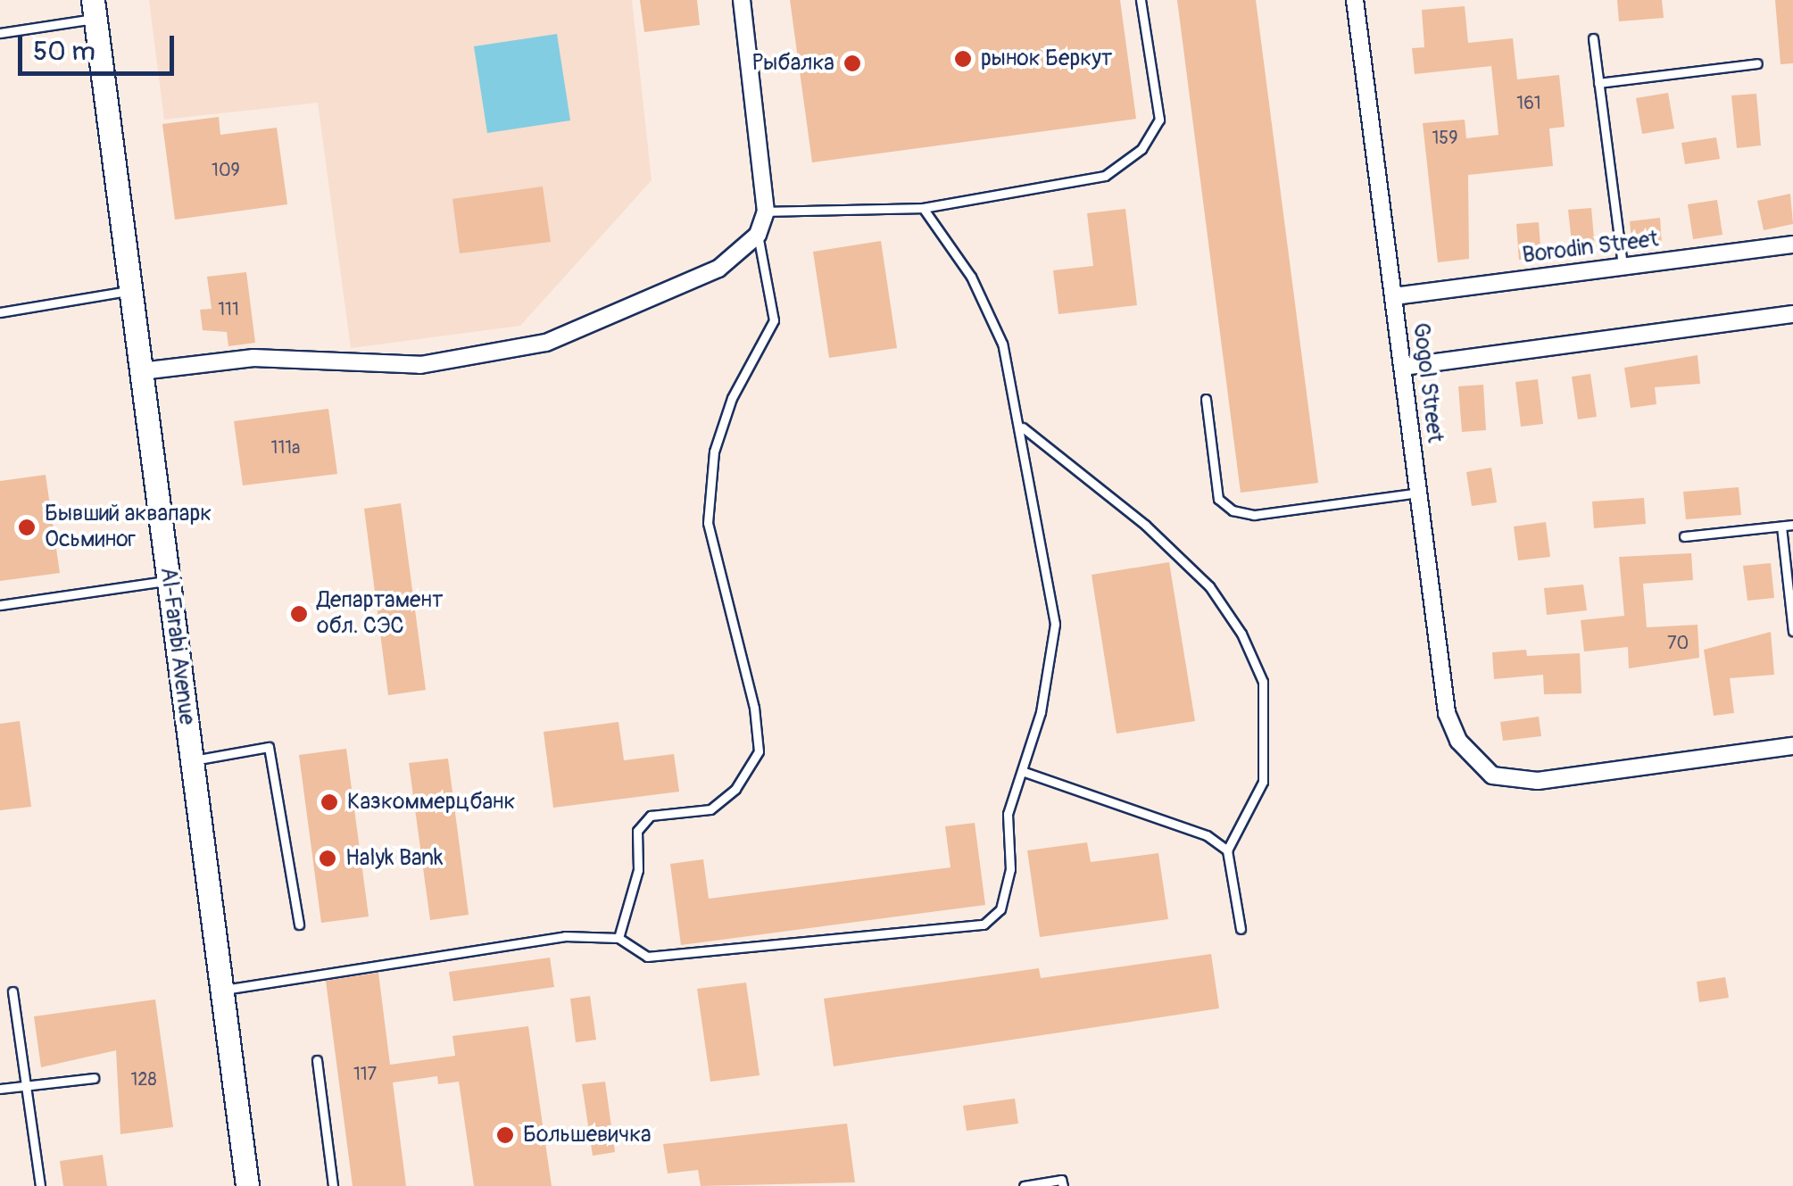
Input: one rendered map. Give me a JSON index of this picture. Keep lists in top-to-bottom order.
{
  "streets": {
    "main road": ["Al-Farabi Avenue"],
    "street": ["Borodin Street", "Gogol Street"]
  },
  "crossings": [
    ["Borodin Street", "Gogol Street"]
  ],
  "places": [
    "рынок Беркут",
    "Рыбалка",
    "Бывший аквапарк Осьминог",
    "Департамент обл. СЭС",
    "Казкоммерцбанк",
    "Halyk Bank",
    "Большевичка"
  ],
  "house_numbers": [
    "161",
    "159",
    "109",
    "111",
    "111а",
    "70",
    "117",
    "128"
  ],
  "scale_bar": "50 m"
}
